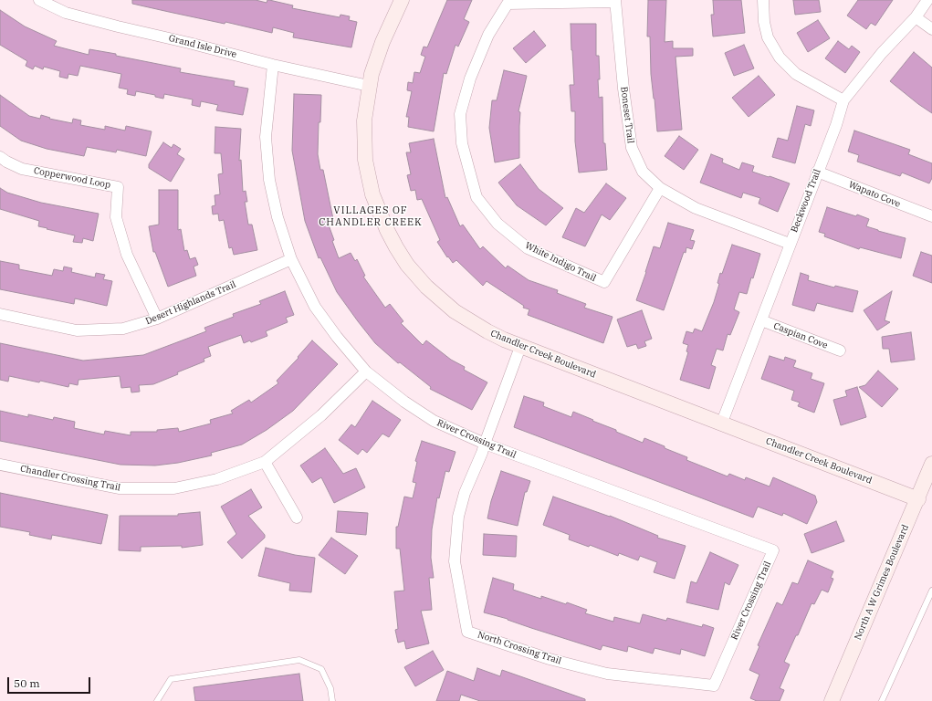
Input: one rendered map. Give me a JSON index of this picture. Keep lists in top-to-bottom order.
{
  "streets": {
    "street": [
      "Grand Isle Drive",
      "Boneset Trail",
      "Copperwood Loop",
      "Wapato Cove",
      "Beckwood Trail",
      "White Indigo Trail",
      "Desert Highlands Trail",
      "Caspian Cove",
      "Chandler Creek Boulevard",
      "River Crossing Trail",
      "Chandler Crossing Trail",
      "North A W Grimes Boulevard",
      "North Crossing Trail"
    ]
  },
  "crossings": [
    ["Grand Isle Drive", "Chandler Creek Boulevard"],
    ["Grand Isle Drive", "River Crossing Trail"],
    ["Boneset Trail", "Beckwood Trail"],
    ["Boneset Trail", "White Indigo Trail"],
    ["Copperwood Loop", "Desert Highlands Trail"],
    ["Wapato Cove", "Beckwood Trail"],
    ["Beckwood Trail", "Caspian Cove"],
    ["Beckwood Trail", "Chandler Creek Boulevard"],
    ["Desert Highlands Trail", "River Crossing Trail"],
    ["Chandler Creek Boulevard", "North A W Grimes Boulevard"],
    ["Chandler Creek Boulevard", "North Crossing Trail"],
    ["River Crossing Trail", "Chandler Crossing Trail"],
    ["River Crossing Trail", "North Crossing Trail"]
  ],
  "districts": ["VILLAGES OF CHANDLER CREEK"],
  "scale_bar": "50 m"
}
